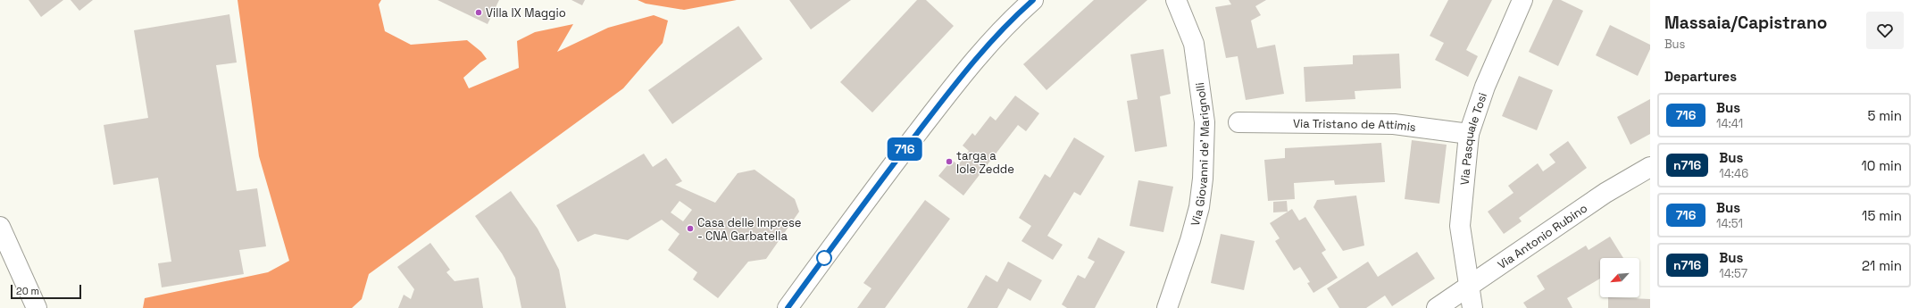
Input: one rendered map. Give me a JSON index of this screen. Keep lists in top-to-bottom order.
{
  "streets": {
    "street": [
      "Via Tristano de Attimis",
      "Via Pasquale Tosi",
      "Via Giovanni de' Marignolli",
      "Via Antonio Rubino"
    ]
  },
  "crossings": [
    ["Via Tristano de Attimis", "Via Pasquale Tosi"],
    ["Via Pasquale Tosi", "Via Antonio Rubino"]
  ],
  "places": ["Villa IX Maggio", "targa a Iole Zedde", "Casa delle Imprese - CNA Garbatella"],
  "lines": ["bus line 716"],
  "scale_bar": "20 m",
  "north": "bottom left",
  "page": {
    "on_map": "716",
    "heading": [
      ["Massaia/Capistrano", "Bus"],
      "Departures"
    ],
    "list": [
      {
        "mark": "716",
        "name": "Bus",
        "note": "14:41",
        "value": "5 min"
      },
      {
        "mark": "n716",
        "name": "Bus",
        "note": "14:46",
        "value": "10 min"
      },
      {
        "mark": "716",
        "name": "Bus",
        "note": "14:51",
        "value": "15 min"
      },
      {
        "mark": "n716",
        "name": "Bus",
        "note": "14:57",
        "value": "21 min"
      }
    ],
    "scale": "20 m"
  }
}
